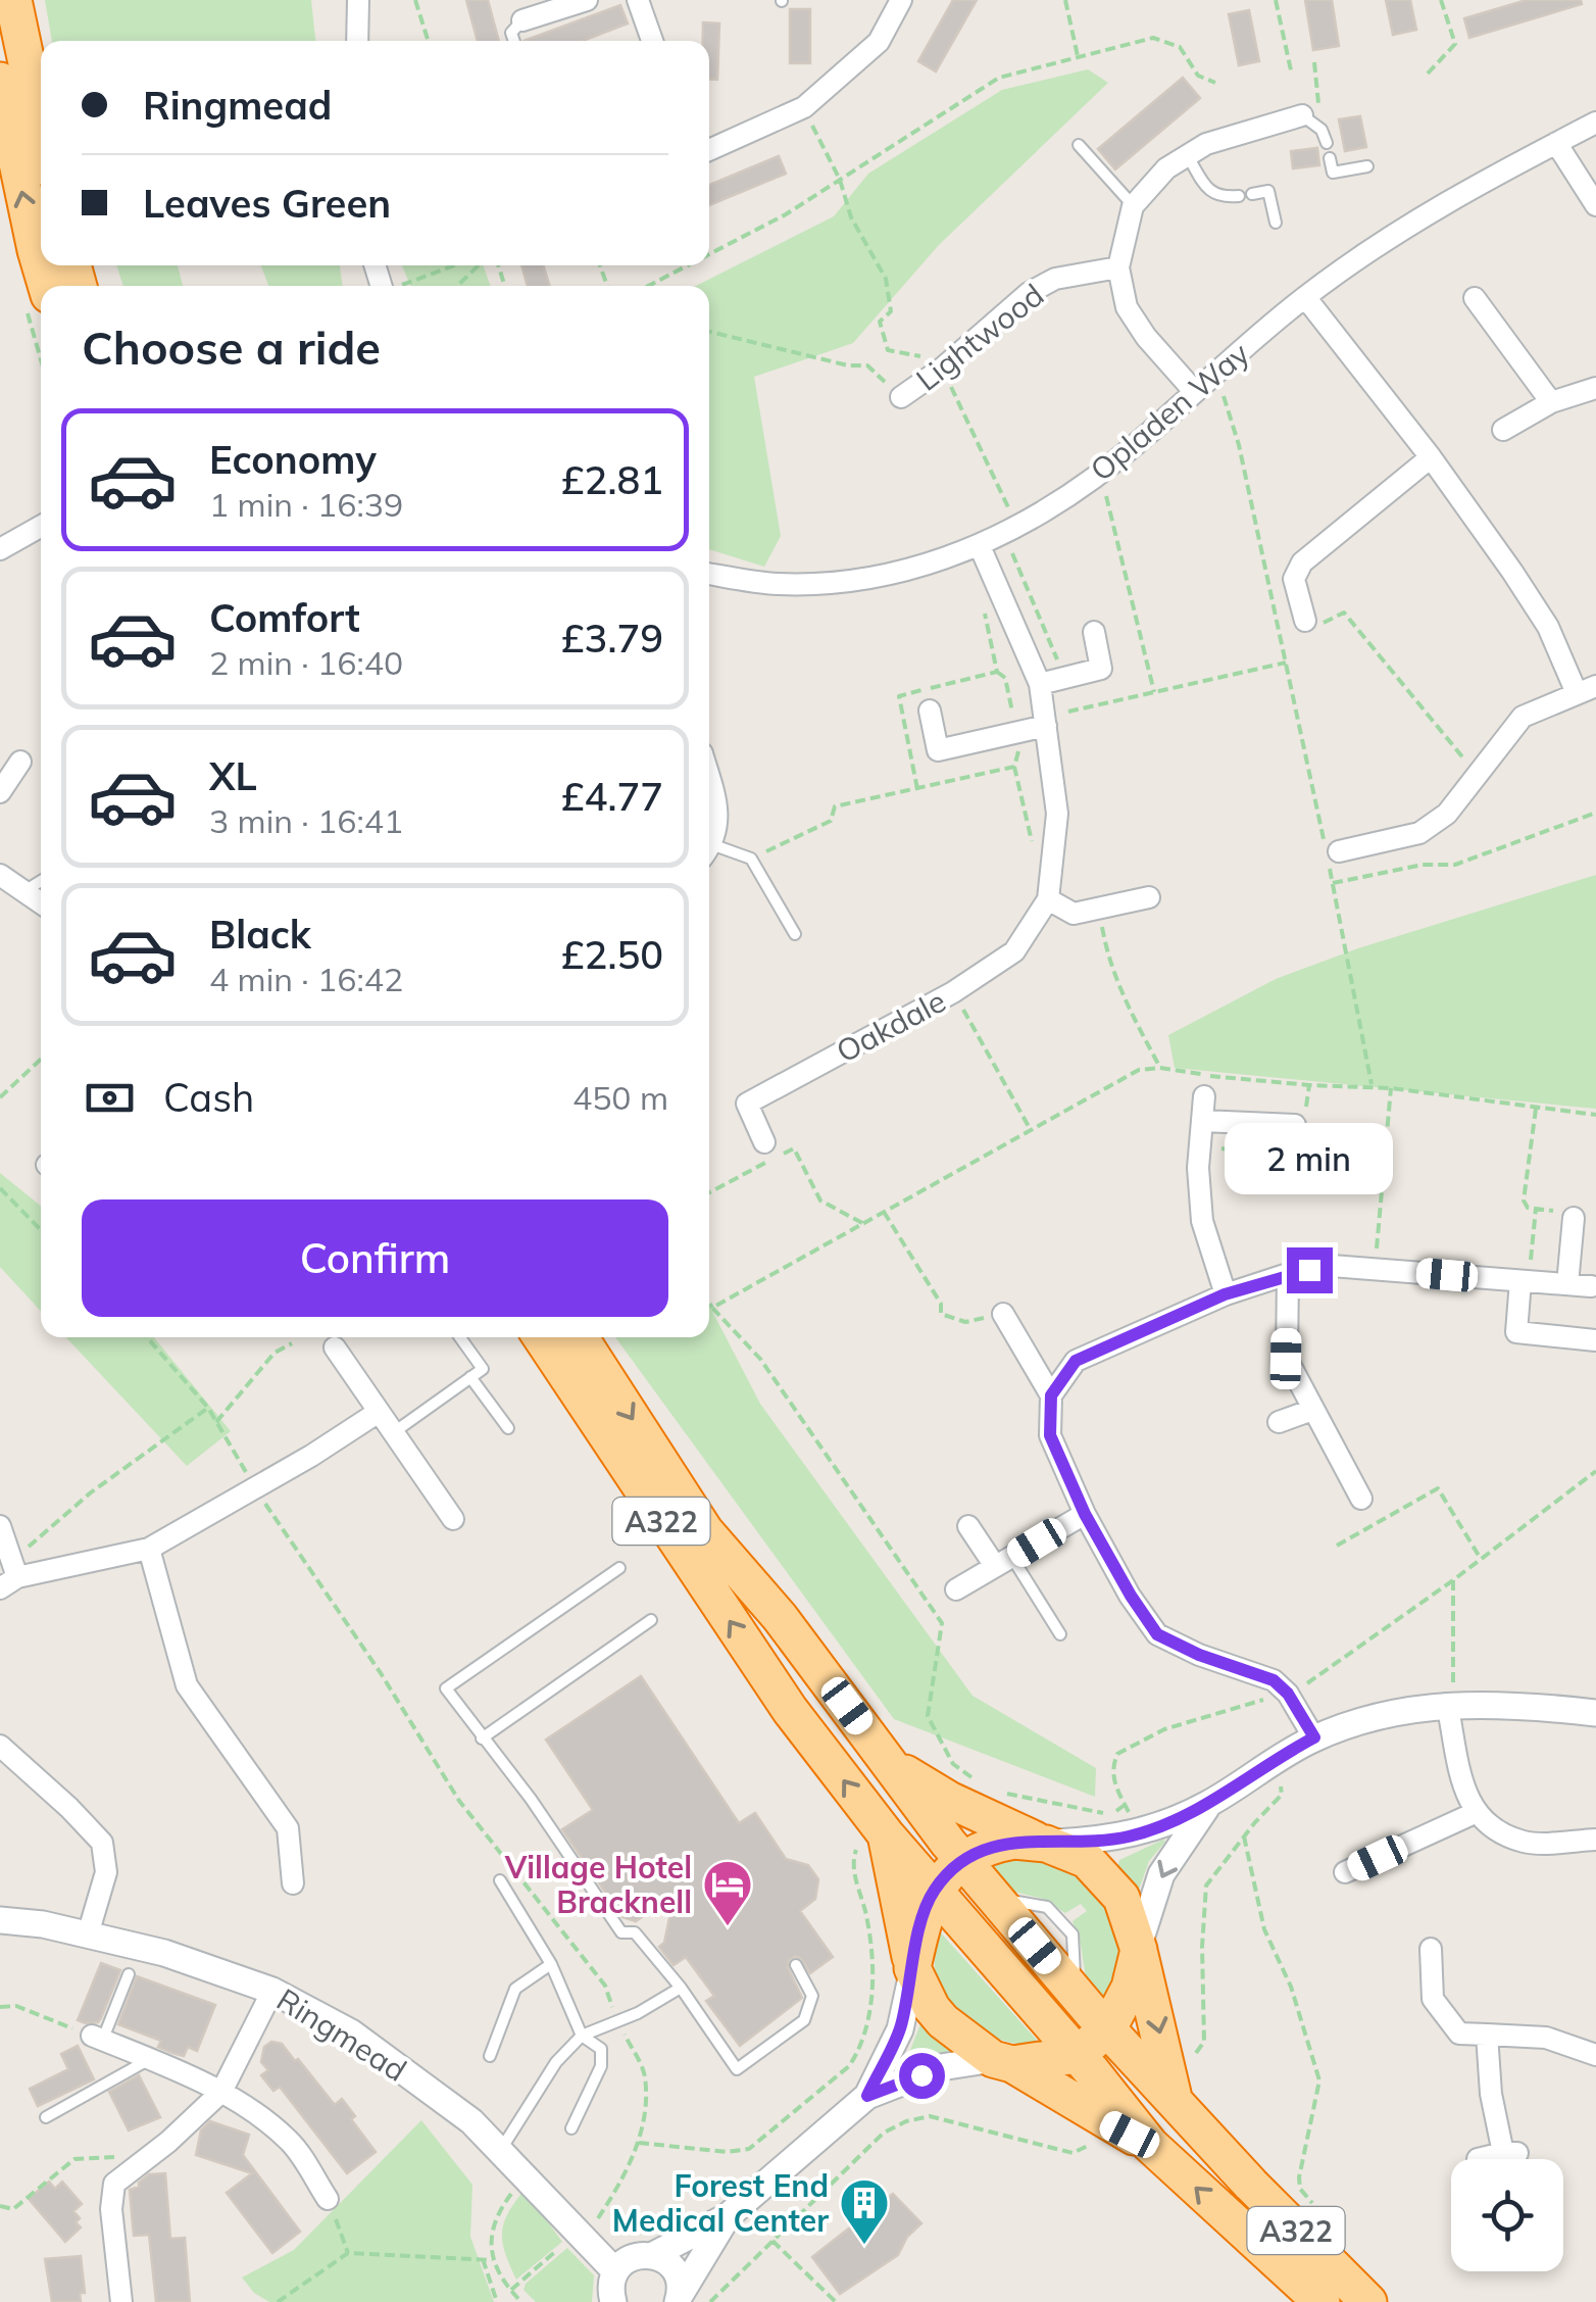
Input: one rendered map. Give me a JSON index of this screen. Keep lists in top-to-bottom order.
{
  "streets": {
    "highway": ["A322"],
    "street": [
      "Lightwood",
      "Opladen Way",
      "Oakdale",
      "Ringmead"
    ]
  },
  "crossings": [
    ["Opladen Way", "Oakdale"]
  ],
  "places": {
    "hotel": ["Village Hotel Bracknell"],
    "building": ["Forest End Medical Center"]
  },
  "page": {
    "banner": ["Ringmead", "Leaves Green"],
    "heading": "Choose a ride",
    "list": [
      {
        "name": "Economy",
        "note": "1 min · 16:39",
        "value": "£2.81"
      },
      {
        "name": "Comfort",
        "note": "2 min · 16:40",
        "value": "£3.79"
      },
      {
        "name": "XL",
        "note": "3 min · 16:41",
        "value": "£4.77"
      },
      {
        "name": "Black",
        "note": "4 min · 16:42",
        "value": "£2.50"
      }
    ],
    "pay": ["Cash", "450 m"],
    "bubble": "2 min",
    "buttons": "Confirm"
  }
}
